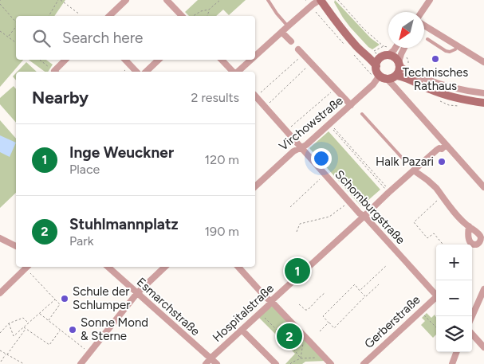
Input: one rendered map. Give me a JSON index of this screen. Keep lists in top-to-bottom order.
{
  "streets": {
    "street": [
      "Virchowstraße",
      "Schomburgstraße",
      "Esmarchstraße",
      "Hospitalstraße",
      "Gerberstraße"
    ]
  },
  "crossings": [
    ["Virchowstraße", "Schomburgstraße"],
    ["Schomburgstraße", "Hospitalstraße"],
    ["Esmarchstraße", "Hospitalstraße"]
  ],
  "places": [
    "Technisches Rathaus",
    "Halk Pazari",
    "Schule der Schlumper",
    "Sonne Mond & Sterne"
  ],
  "north": "bottom left",
  "page": {
    "search": "Search here",
    "heading": ["Nearby", "2 results"],
    "list": [
      {
        "mark": "1",
        "name": "Inge Weuckner",
        "note": "Place",
        "value": "120 m"
      },
      {
        "mark": "2",
        "name": "Stuhlmannplatz",
        "note": "Park",
        "value": "190 m"
      }
    ],
    "map_buttons": ["+", "−"],
    "pins": ["1", "2"]
  }
}
